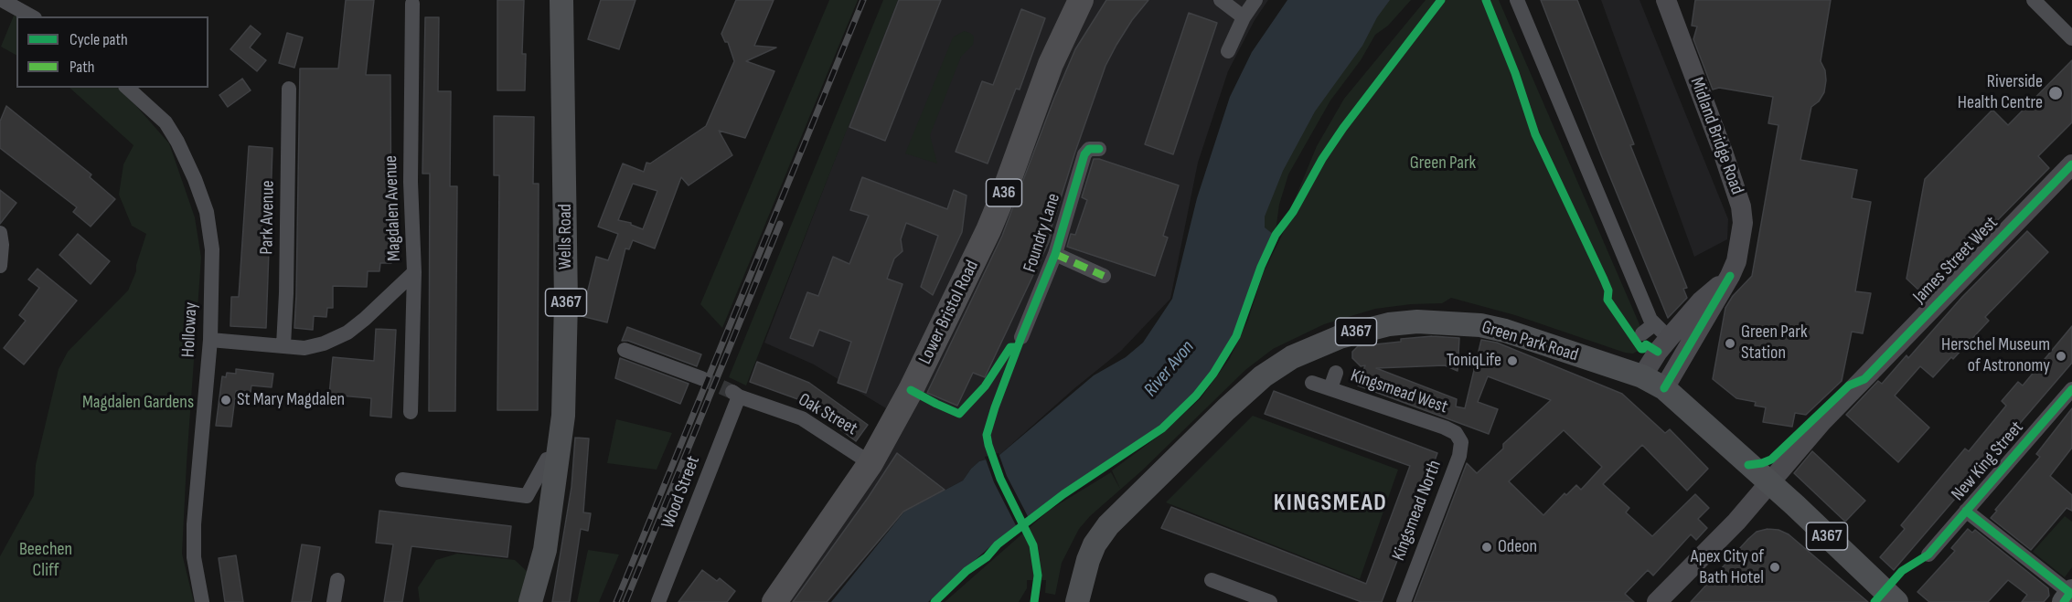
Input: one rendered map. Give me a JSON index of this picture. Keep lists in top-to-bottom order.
{
  "streets": {
    "highway": ["A36", "Lower Bristol Road"],
    "main road": ["Wells Road", "A367", "Green Park Road"],
    "street": [
      "Midland Bridge Road",
      "Magdalen Avenue",
      "Park Avenue",
      "Foundry Lane",
      "James Street West",
      "Holloway",
      "Kingsmead West",
      "Oak Street",
      "New King Street",
      "Wood Street",
      "Kingsmead North"
    ]
  },
  "crossings": [
    ["Midland Bridge Road", "Green Park Road"],
    ["James Street West", "A367"],
    ["James Street West", "Green Park Road"],
    ["A367", "Green Park Road"],
    ["Lower Bristol Road", "Oak Street"],
    ["Kingsmead West", "Kingsmead North"],
    ["Oak Street", "Wood Street"]
  ],
  "districts": ["KINGSMEAD"],
  "water": ["River Avon"],
  "parks": ["Green Park", "Magdalen Gardens", "Beechen Cliff"],
  "places": [
    "Riverside Health Centre",
    "Green Park Station",
    "Herschel Museum of Astronomy",
    "ToniqLife",
    "St Mary Magdalen",
    "Odeon",
    "Apex City of Bath Hotel"
  ],
  "legend": ["Cycle path", "Path"]
}
